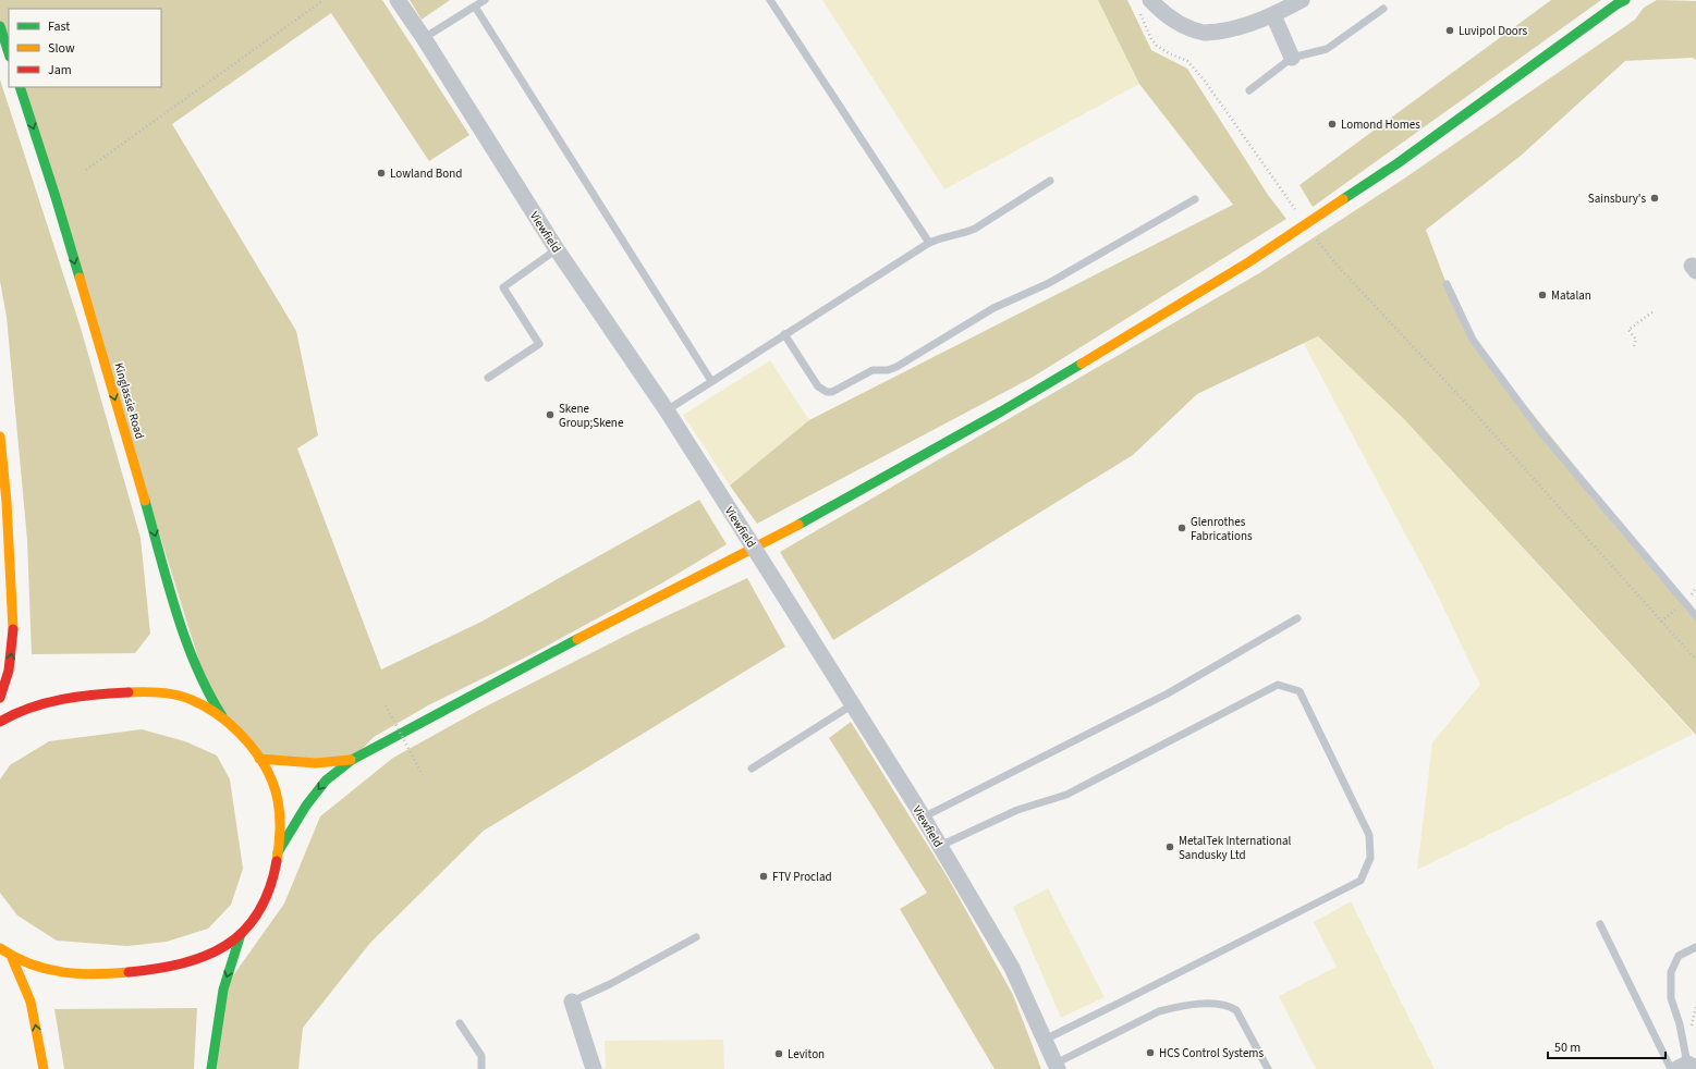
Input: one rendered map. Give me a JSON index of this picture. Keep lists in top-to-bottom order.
{
  "streets": {
    "main road": ["Kinglassie Road"],
    "street": ["Viewfield"]
  },
  "one_way": ["Kinglassie Road"],
  "places": [
    "Luvipol Doors",
    "Lomond Homes",
    "Lowland Bond",
    "Sainsbury's",
    "Matalan",
    "Skene Group;Skene",
    "Glenrothes Fabrications",
    "MetalTek International Sandusky Ltd",
    "FTV Proclad",
    "HCS Control Systems",
    "Leviton"
  ],
  "legend": ["Fast", "Slow", "Jam"],
  "scale_bar": "50 m"
}
